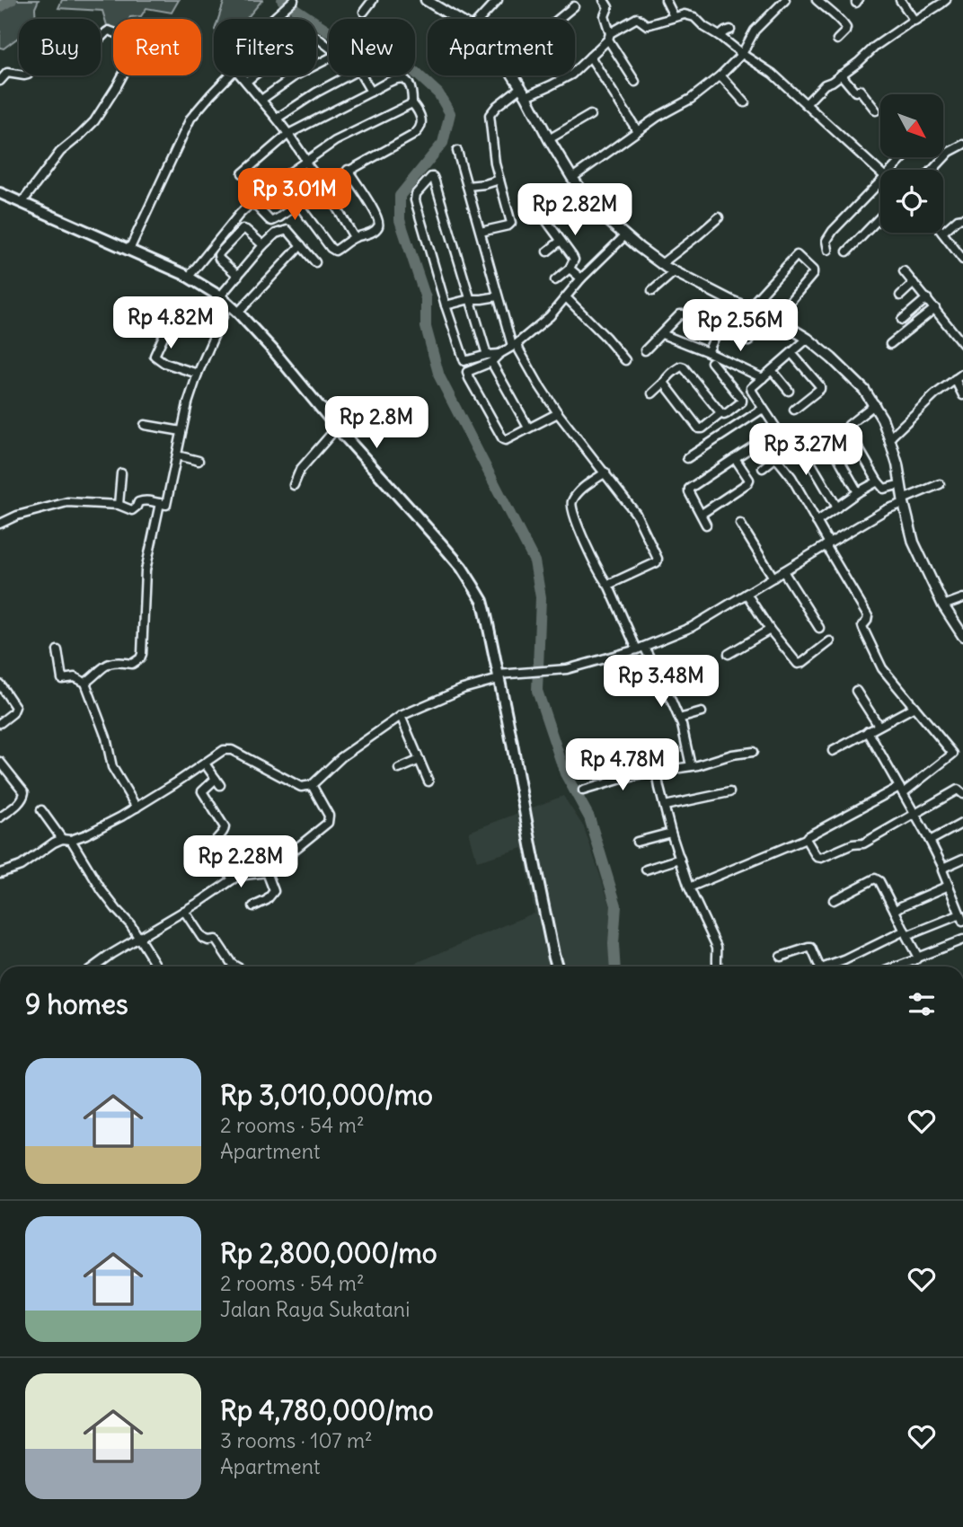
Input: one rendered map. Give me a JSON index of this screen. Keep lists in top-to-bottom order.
{
  "north": "bottom right",
  "page": {
    "chip": [
      "Buy",
      "Rent",
      "Filters",
      "New",
      "Apartment"
    ],
    "price": [
      "Rp 3.01M",
      "Rp 2.82M",
      "Rp 4.82M",
      "Rp 2.56M",
      "Rp 2.8M",
      "Rp 3.27M",
      "Rp 3.48M",
      "Rp 4.78M",
      "Rp 2.28M"
    ],
    "heading": "9 homes",
    "list": [
      {
        "name": "Rp 3,010,000/mo",
        "note": "2 rooms · 54 m² · Apartment"
      },
      {
        "name": "Rp 2,800,000/mo",
        "note": "2 rooms · 54 m² · Jalan Raya Sukatani"
      },
      {
        "name": "Rp 4,780,000/mo",
        "note": "3 rooms · 107 m² · Apartment"
      }
    ]
  }
}
